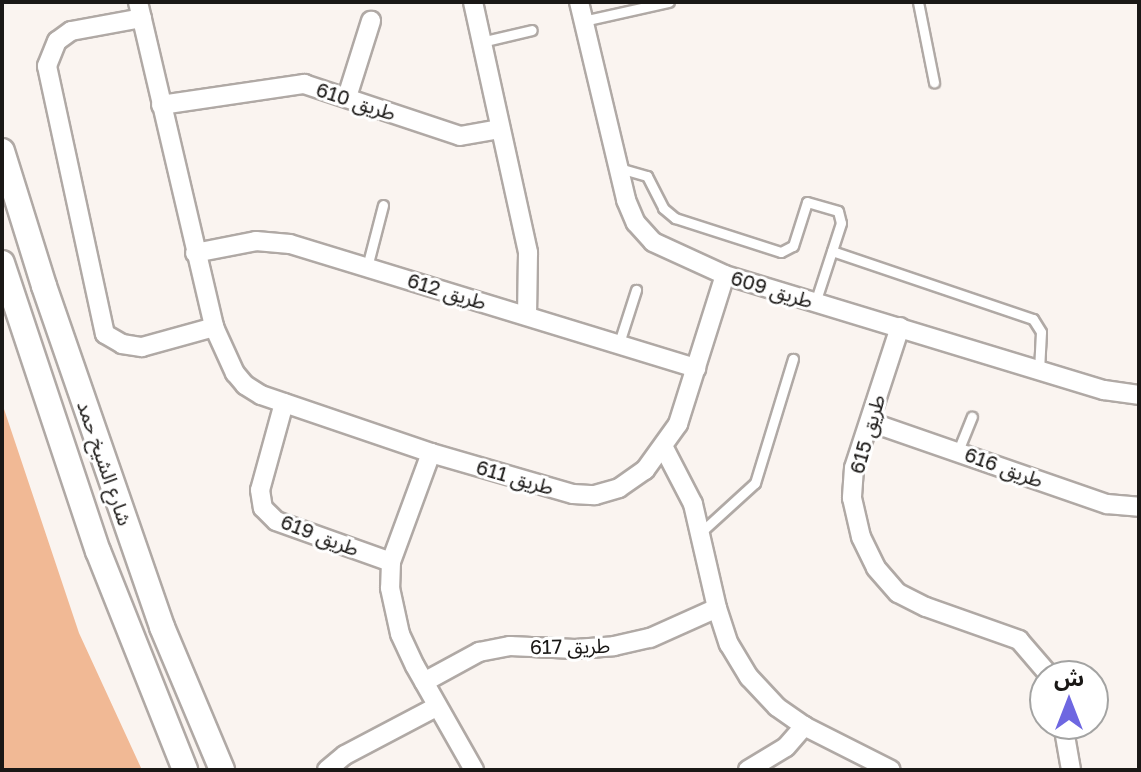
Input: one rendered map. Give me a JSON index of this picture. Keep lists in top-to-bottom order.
{
  "streets": {
    "main road": ["شارع الشيخ حمد"],
    "street": [
      "طريق 610",
      "طريق 609",
      "طريق 612",
      "طريق 615",
      "طريق 616",
      "طريق 611",
      "طريق 619",
      "طريق 617"
    ]
  },
  "crossings": [
    ["طريق 610", "طريق 611"],
    ["طريق 609", "طريق 615"],
    ["طريق 609", "طريق 611"],
    ["طريق 612", "طريق 611"],
    ["طريق 615", "طريق 616"],
    ["طريق 611", "طريق 619"]
  ],
  "north": "top"
}
